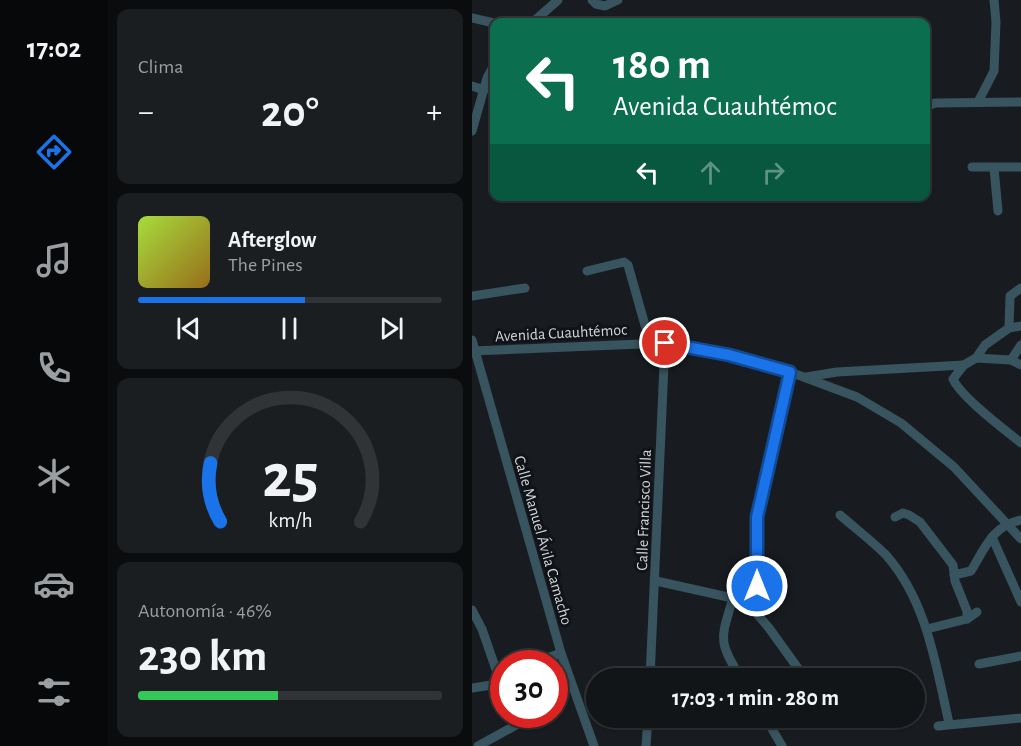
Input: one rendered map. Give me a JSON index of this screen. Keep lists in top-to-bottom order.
{
  "streets": {
    "street": ["Avenida Cuauhtémoc", "Calle Francisco Villa", "Calle Manuel Ávila Camacho"]
  },
  "crossings": [
    ["Avenida Cuauhtémoc", "Calle Francisco Villa"],
    ["Avenida Cuauhtémoc", "Calle Manuel Ávila Camacho"]
  ],
  "page": {
    "tabs": "17:02",
    "tile": [
      "Clima",
      ["Autonomía · 46%", "230 km"]
    ],
    "turn": ["180 m", "Avenida Cuauhtémoc"],
    "heat": ["−", "20°", "+"],
    "song": ["Afterglow", "The Pines"],
    "limit": "30",
    "trip": "17:03 · 1 min · 280 m",
    "gauge": ["25", "km/h"]
  }
}
